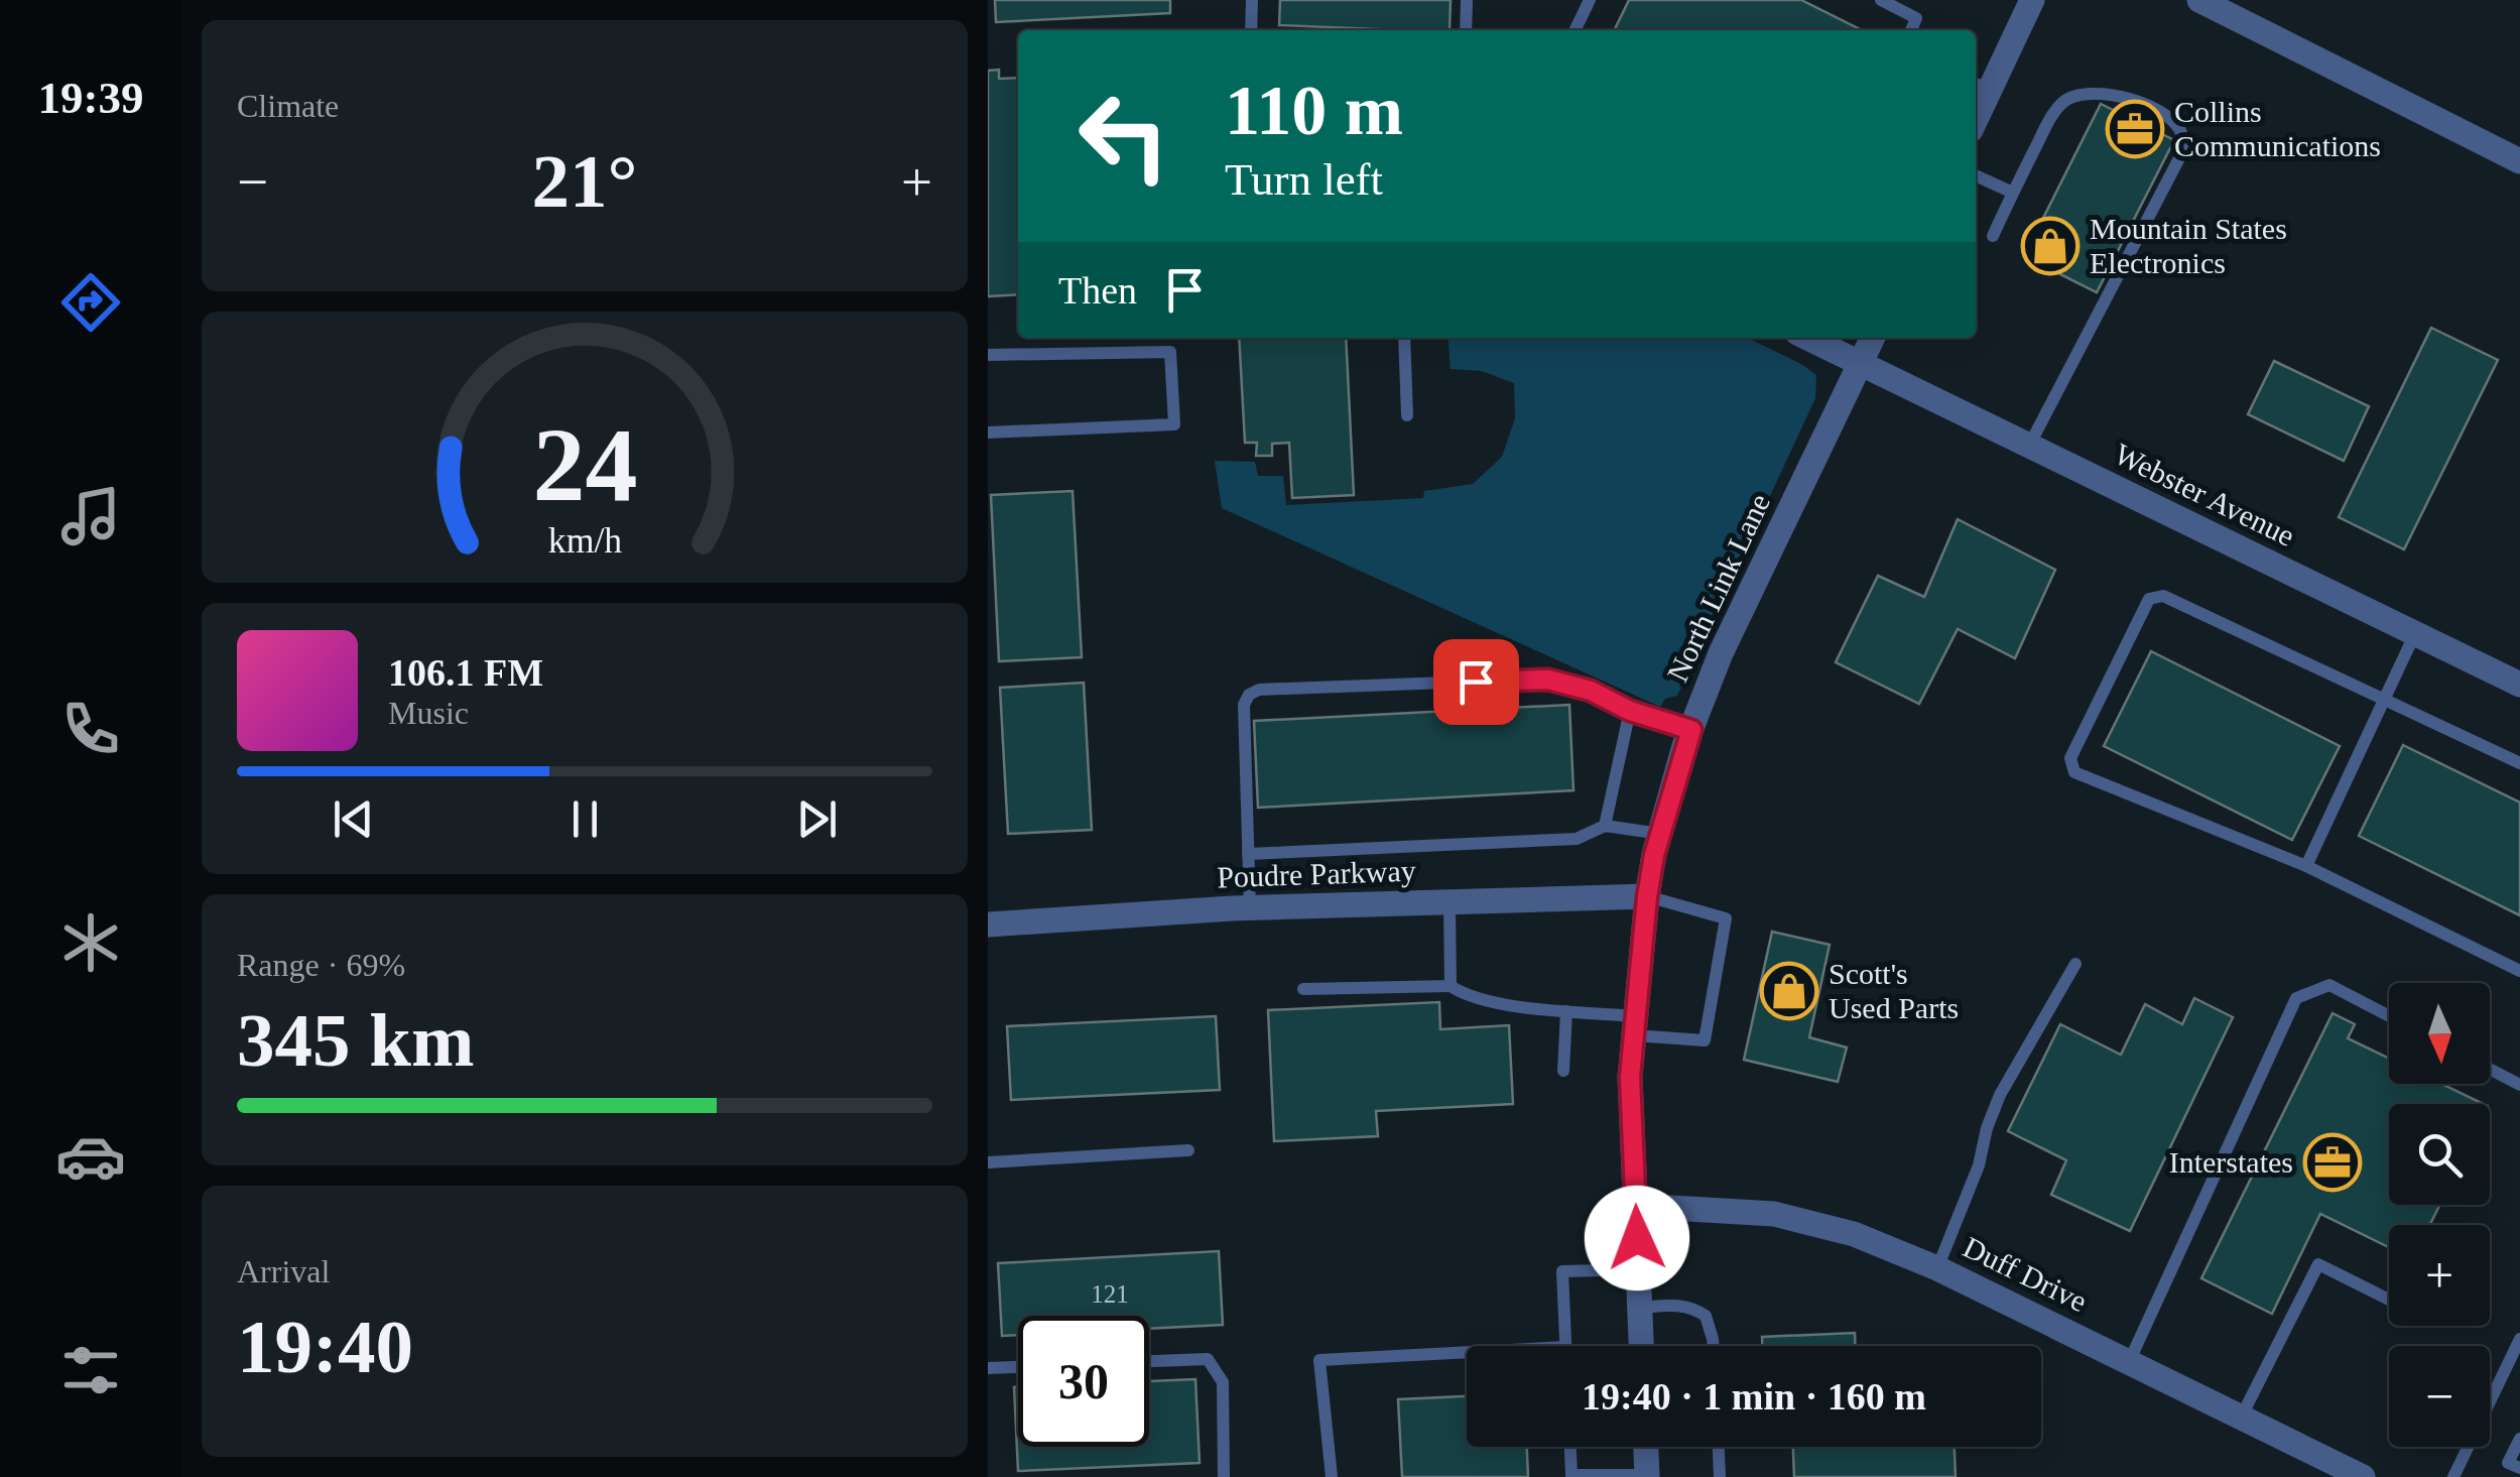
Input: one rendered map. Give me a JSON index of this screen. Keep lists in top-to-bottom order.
{
  "streets": {
    "street": [
      "Webster Avenue",
      "North Link Lane",
      "Poudre Parkway",
      "Duff Drive"
    ]
  },
  "crossings": [
    ["Webster Avenue", "North Link Lane"],
    ["North Link Lane", "Poudre Parkway"],
    ["North Link Lane", "Duff Drive"]
  ],
  "places": {
    "office": ["Collins Communications", "Interstates"],
    "shop": ["Mountain States Electronics", "Scott's Used Parts"]
  },
  "house_numbers": ["121"],
  "north": "bottom",
  "page": {
    "tabs": "19:39",
    "tile": [
      "Climate",
      ["Range · 69%", "345 km"],
      ["Arrival", "19:40"]
    ],
    "turn": ["110 m", "Turn left"],
    "heat": ["−", "21°", "+"],
    "then": "Then",
    "song": ["106.1 FM", "Music"],
    "map_buttons": ["+", "−"],
    "limit": "30",
    "trip": "19:40 · 1 min · 160 m",
    "gauge": ["24", "km/h"]
  }
}
